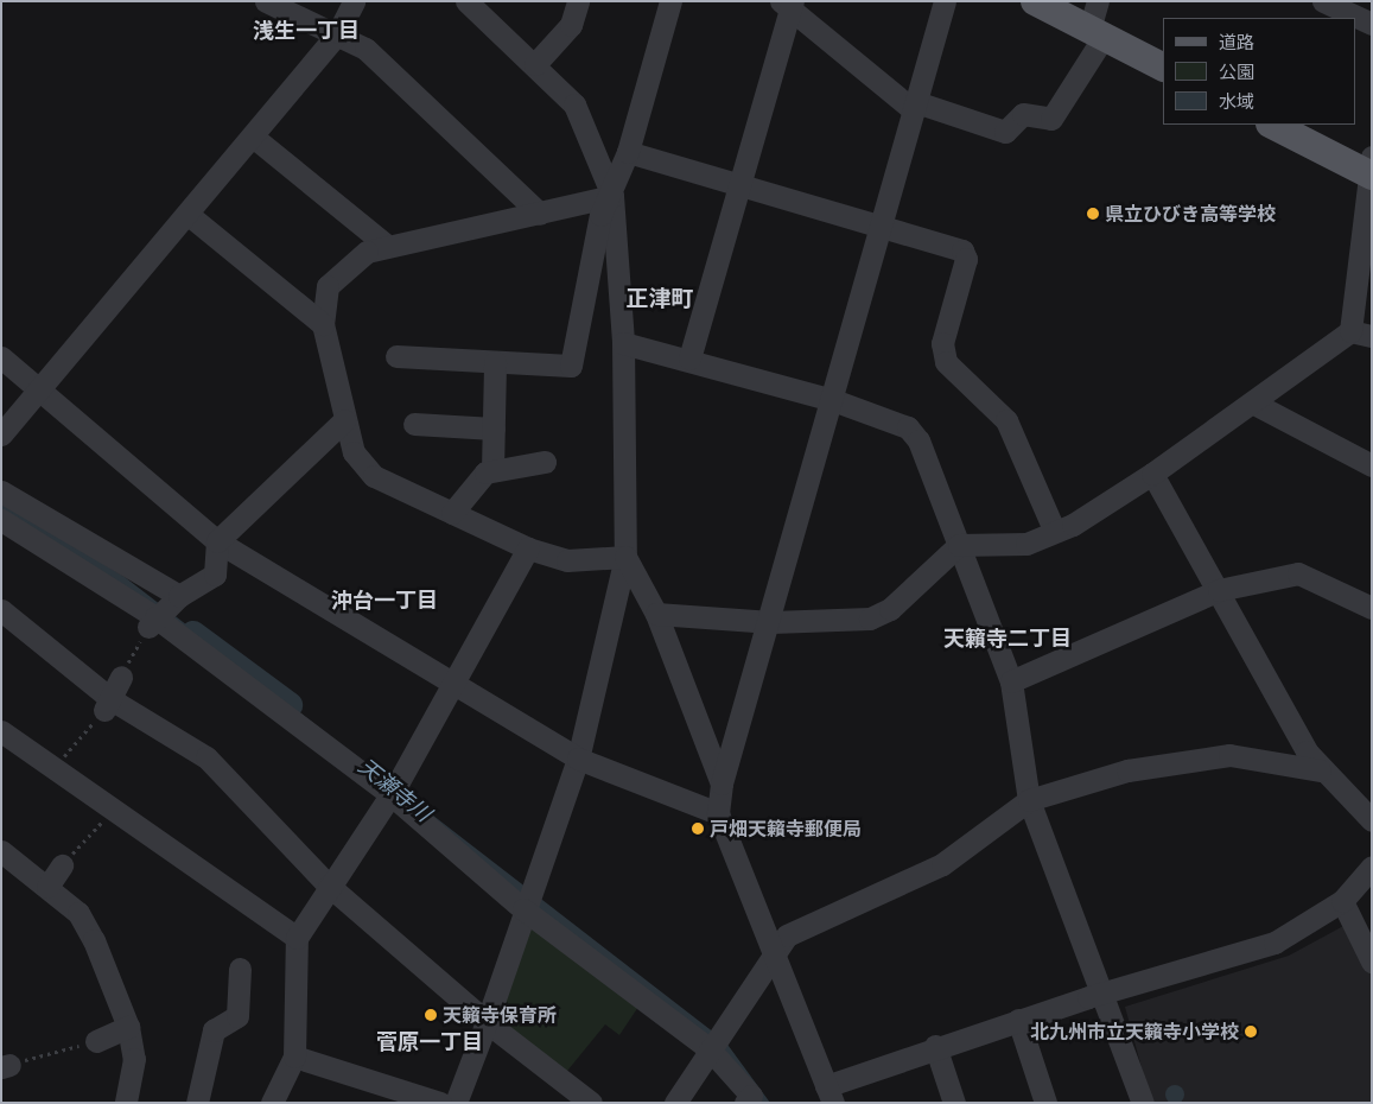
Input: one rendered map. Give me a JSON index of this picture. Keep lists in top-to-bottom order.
{
  "districts": [
    "浅生一丁目",
    "正津町",
    "沖台一丁目",
    "天籟寺二丁目",
    "菅原一丁目"
  ],
  "water": ["天瀬寺川"],
  "places": [
    "県立ひびき高等学校",
    "戸畑天籟寺郵便局",
    "天籟寺保育所",
    "北九州市立天籟寺小学校"
  ],
  "legend": ["道路", "公園", "水域"]
}
